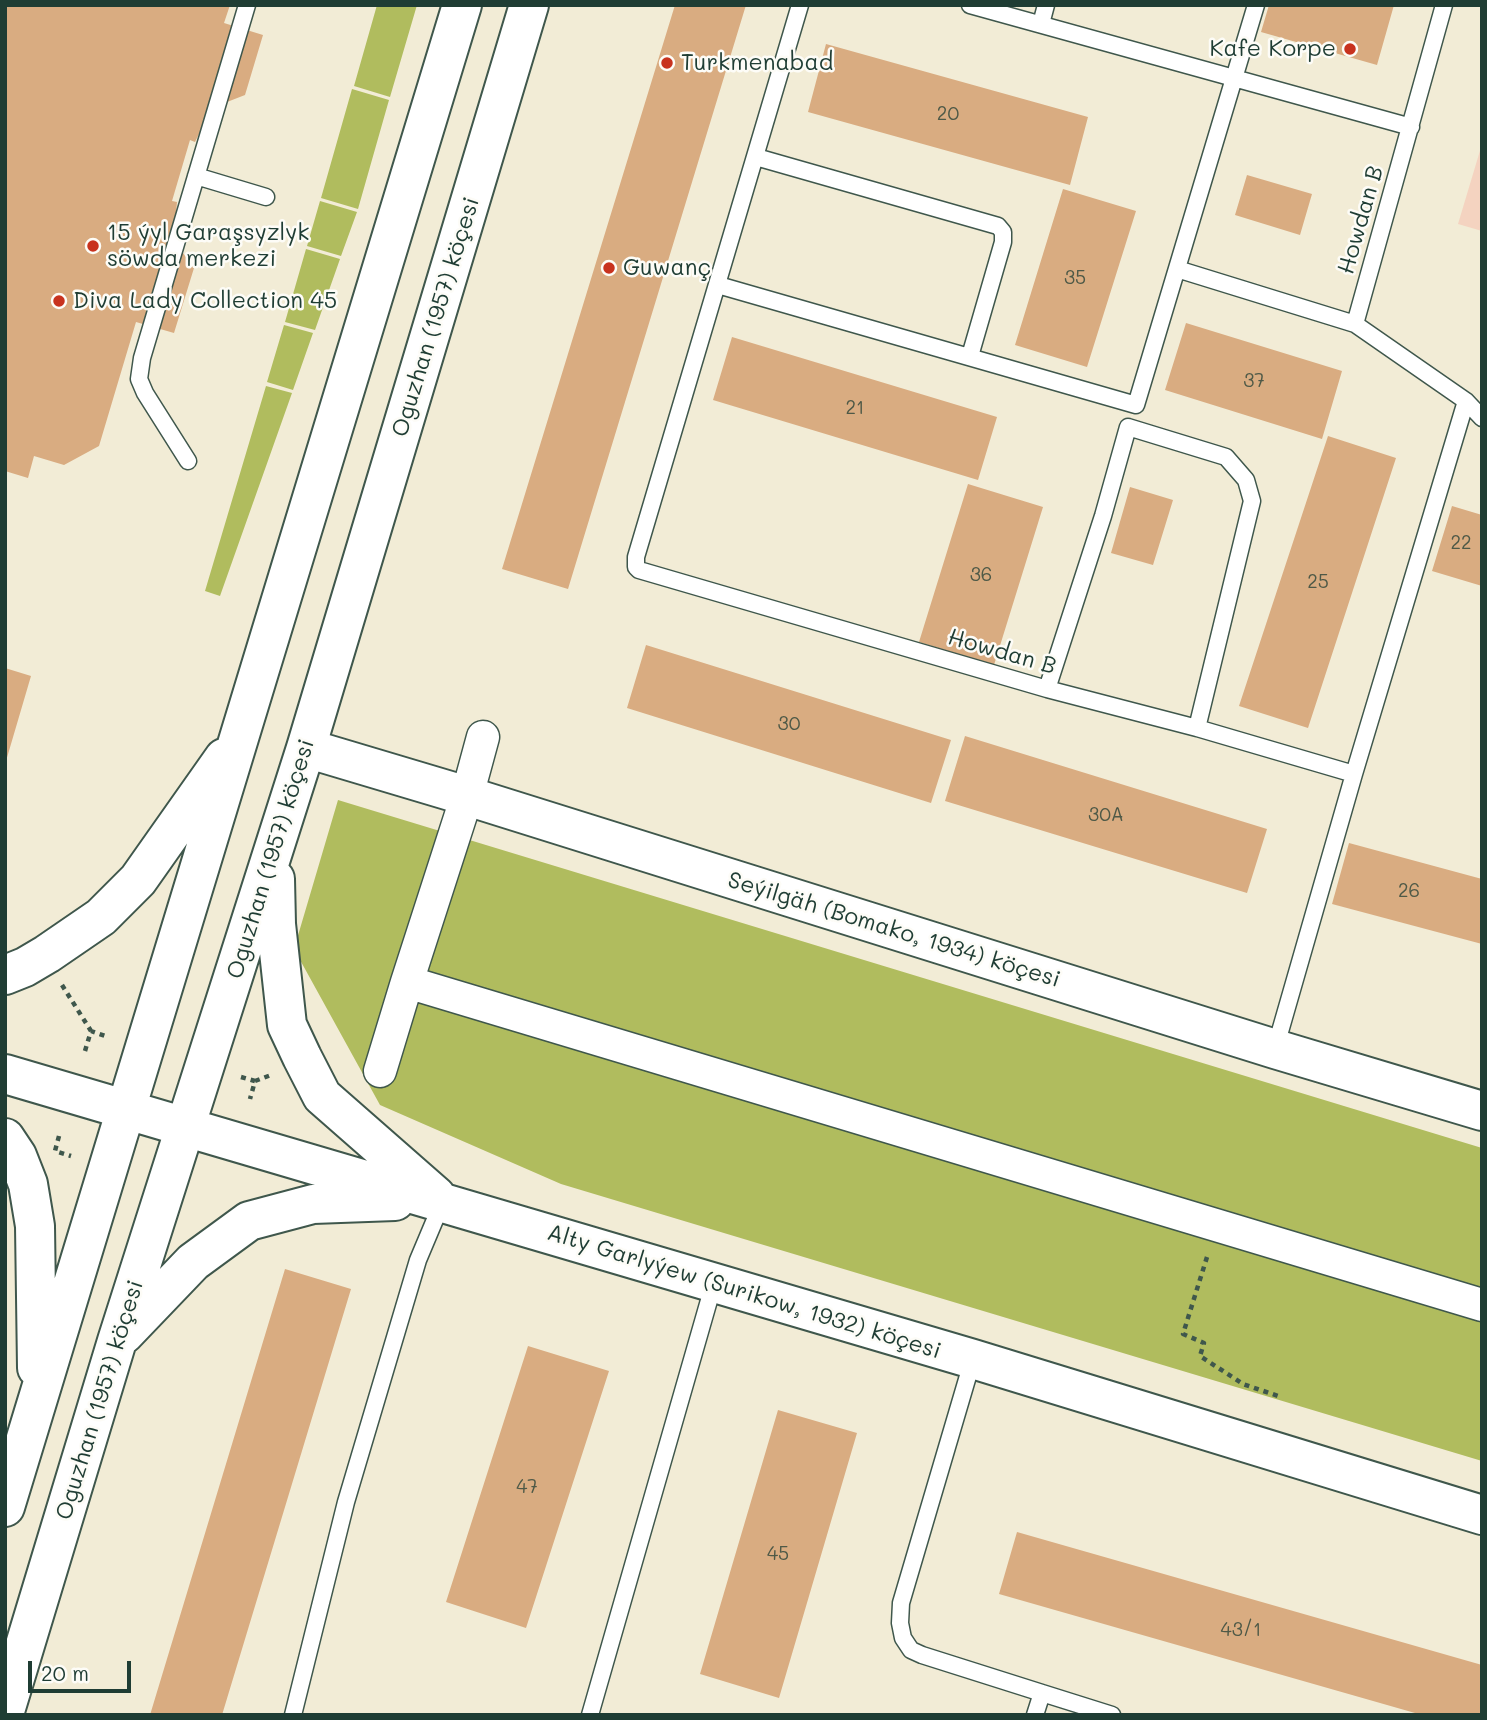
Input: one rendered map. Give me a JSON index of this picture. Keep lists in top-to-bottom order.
{
  "streets": {
    "main road": ["Oguzhan (1957) köçesi", "Seýilgäh (Bomako, 1934) köçesi", "Alty Garlyýew (Surikow, 1932) köçesi"],
    "lane": ["Howdan B"]
  },
  "crossings": [
    ["Oguzhan (1957) köçesi", "Seýilgäh (Bomako, 1934) köçesi"],
    ["Oguzhan (1957) köçesi", "Alty Garlyýew (Surikow, 1932) köçesi"]
  ],
  "places": [
    "Kafe Korpe",
    "Turkmenabad",
    "15 ýyl Garaşsyzlyk söwda merkezi",
    "Guwanç",
    "Diva Lady Collection 45"
  ],
  "house_numbers": [
    "20",
    "35",
    "37",
    "21",
    "22",
    "36",
    "25",
    "30",
    "30A",
    "26",
    "47",
    "45",
    "43/1"
  ],
  "scale_bar": "20 m"
}
